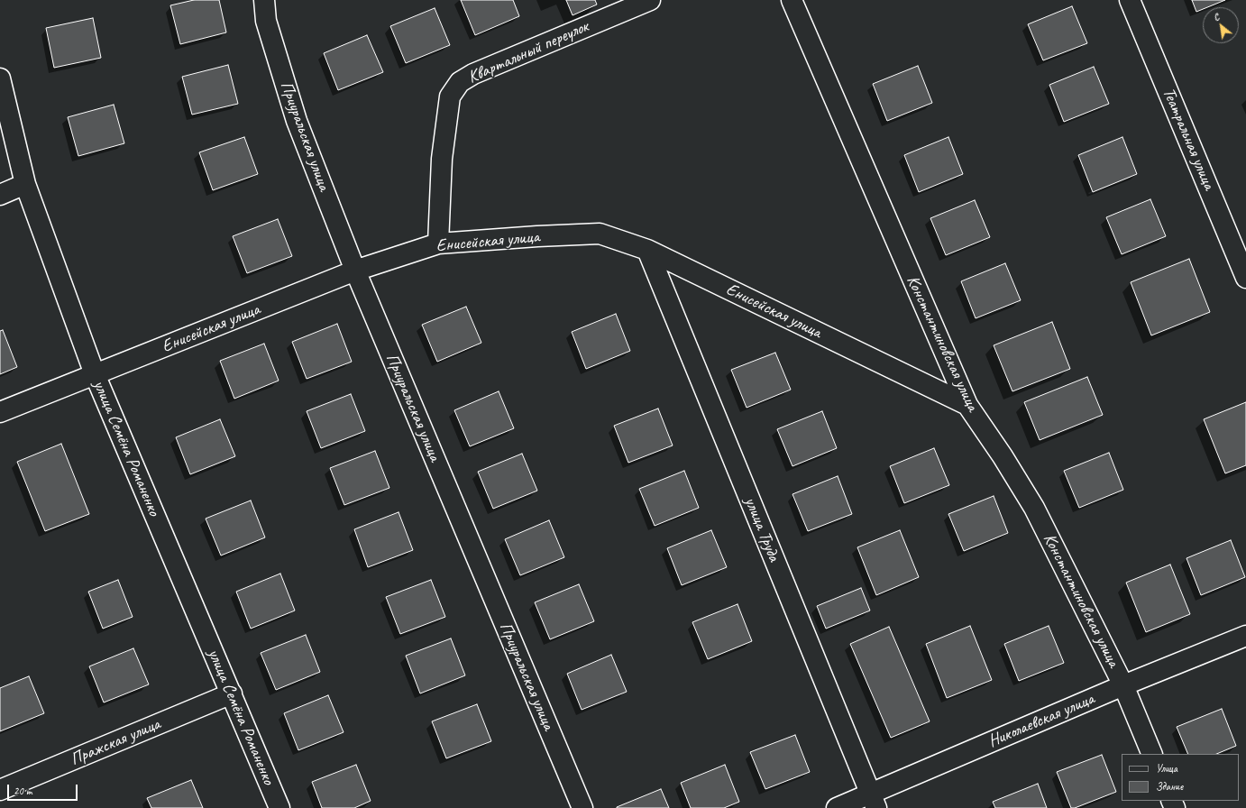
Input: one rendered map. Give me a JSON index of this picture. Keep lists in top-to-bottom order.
{
  "streets": {
    "street": [
      "Квартальный переулок",
      "Приуральская улица",
      "Театральная улица",
      "Енисейская улица",
      "Константиновская улица",
      "улица Семёна Романенко",
      "улица Труда",
      "Николаевская улица",
      "Пражская улица"
    ]
  },
  "crossings": [
    ["Квартальный переулок", "Енисейская улица"],
    ["Приуральская улица", "Енисейская улица"],
    ["Енисейская улица", "Константиновская улица"],
    ["Енисейская улица", "улица Семёна Романенко"],
    ["Енисейская улица", "улица Труда"],
    ["Константиновская улица", "Николаевская улица"],
    ["улица Семёна Романенко", "Пражская улица"],
    ["улица Труда", "Николаевская улица"]
  ],
  "legend": ["Улица", "Здание"],
  "scale_bar": "20 m",
  "north": "top left"
}
